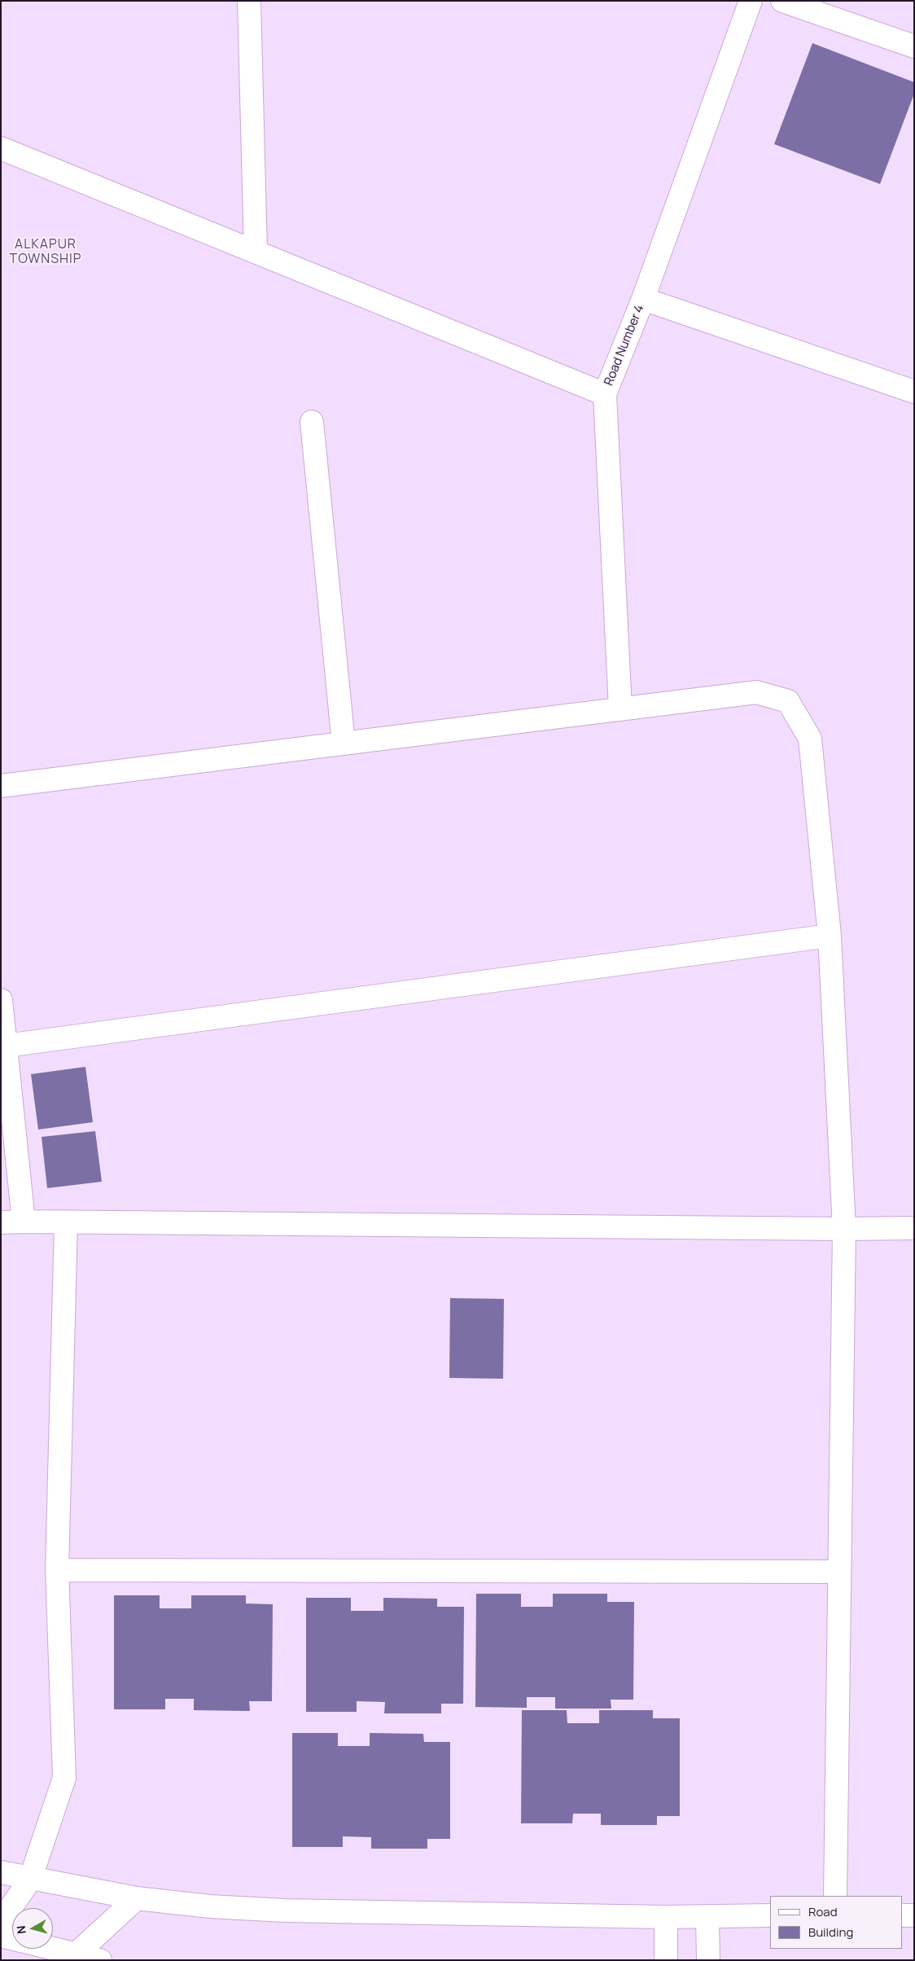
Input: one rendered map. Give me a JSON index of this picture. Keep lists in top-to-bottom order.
{
  "streets": {
    "street": ["Road Number 4"]
  },
  "districts": ["ALKAPUR TOWNSHIP"],
  "legend": ["Road", "Building"],
  "north": "left"
}
